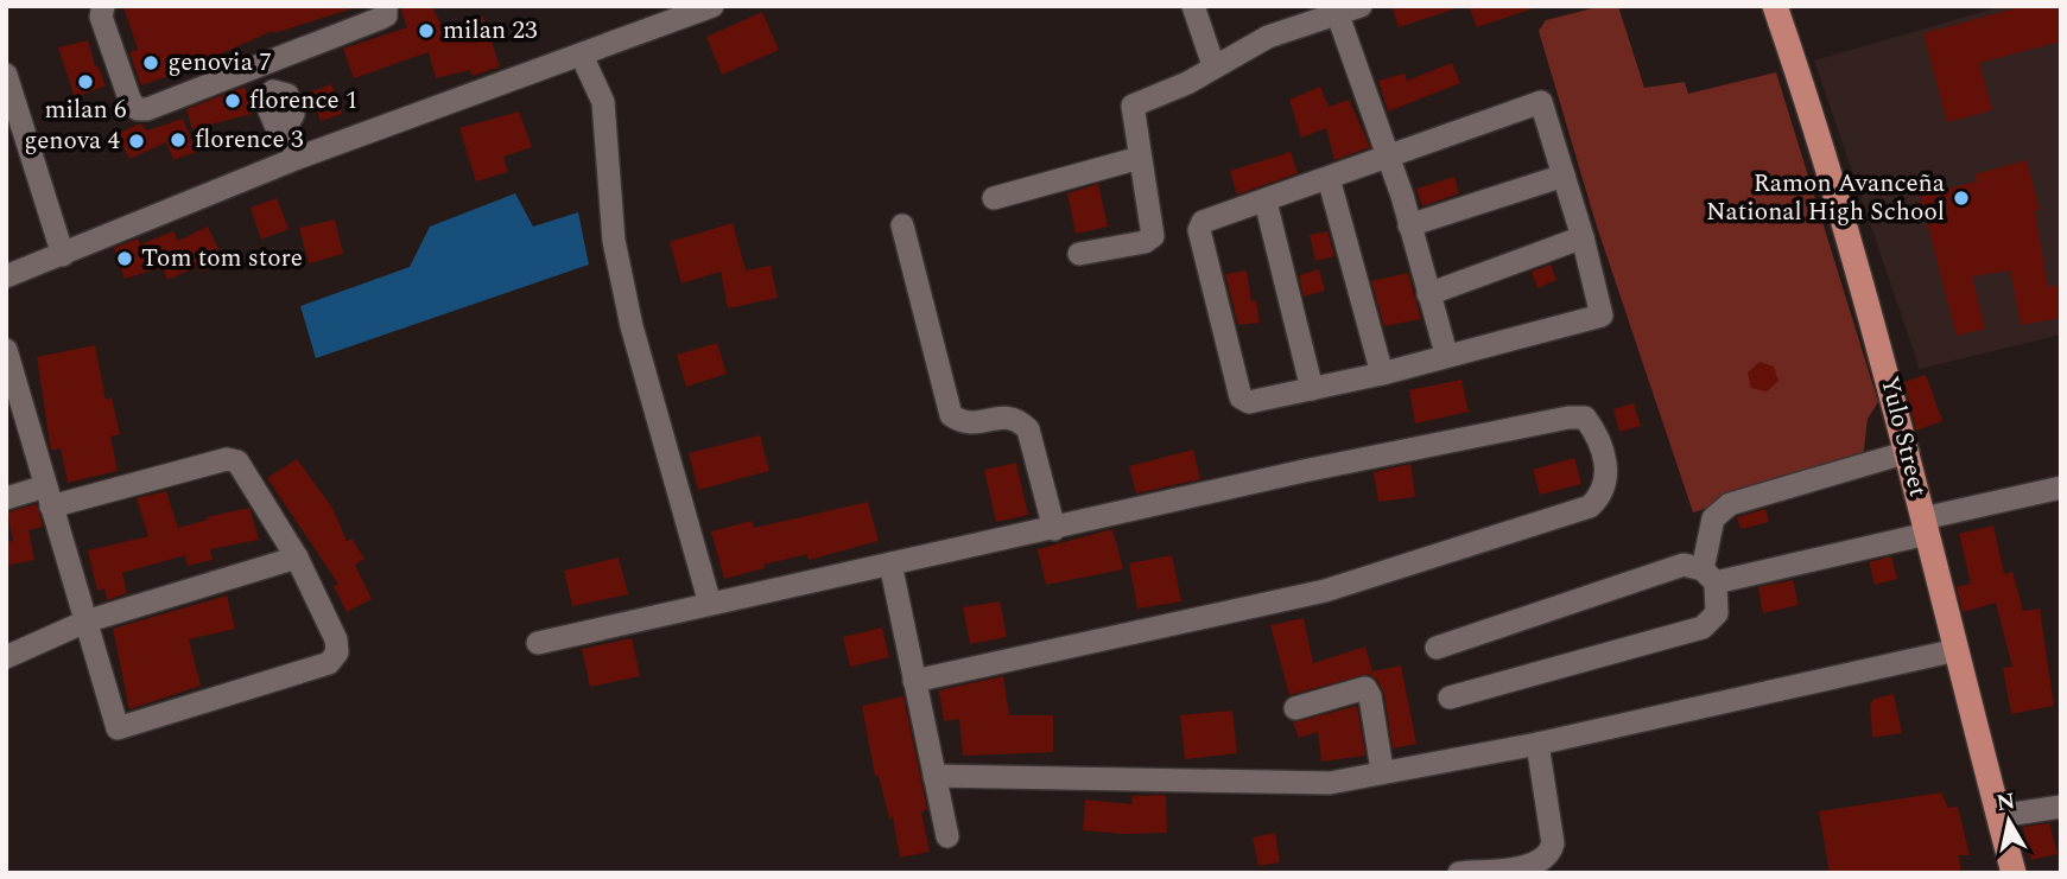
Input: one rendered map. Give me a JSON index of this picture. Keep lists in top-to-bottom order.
{
  "streets": {
    "main road": ["Yulo Street"]
  },
  "places": [
    "milan 23",
    "genovia 7",
    "milan 6",
    "florence 1",
    "florence 3",
    "genova 4",
    "Ramon Avanceña National High School",
    "Tom tom store"
  ],
  "north": "top"
}
